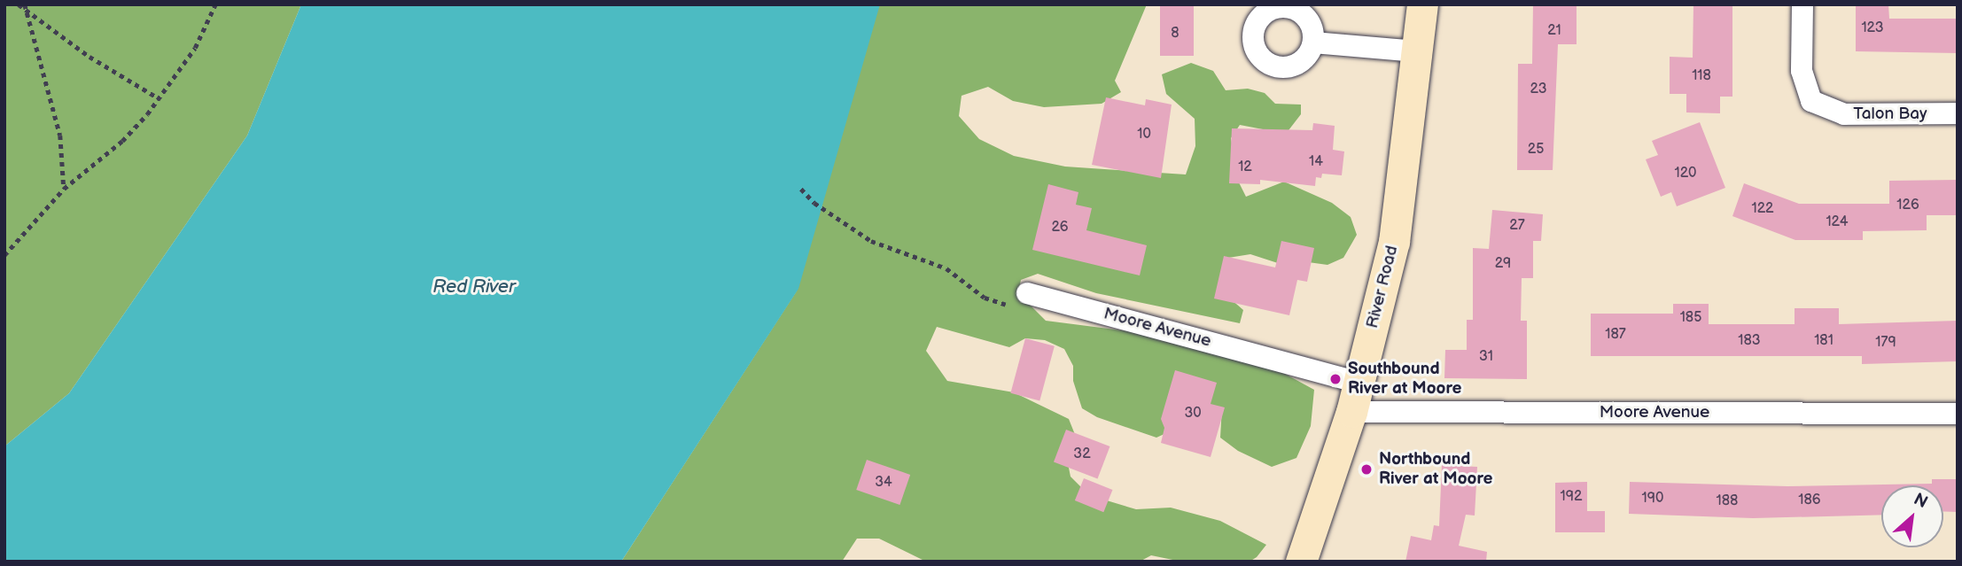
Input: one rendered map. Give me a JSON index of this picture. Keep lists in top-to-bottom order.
{
  "streets": {
    "street": ["Talon Bay", "River Road", "Moore Avenue"]
  },
  "crossings": [
    ["River Road", "Moore Avenue"]
  ],
  "water": ["Red River"],
  "places": ["Southbound River at Moore", "Northbound River at Moore"],
  "house_numbers": [
    "123",
    "21",
    "8",
    "118",
    "23",
    "10",
    "25",
    "14",
    "12",
    "120",
    "126",
    "122",
    "124",
    "27",
    "26",
    "29",
    "185",
    "187",
    "183",
    "181",
    "179",
    "31",
    "30",
    "32",
    "34",
    "192",
    "190",
    "186",
    "188"
  ],
  "north": "top right"
}
